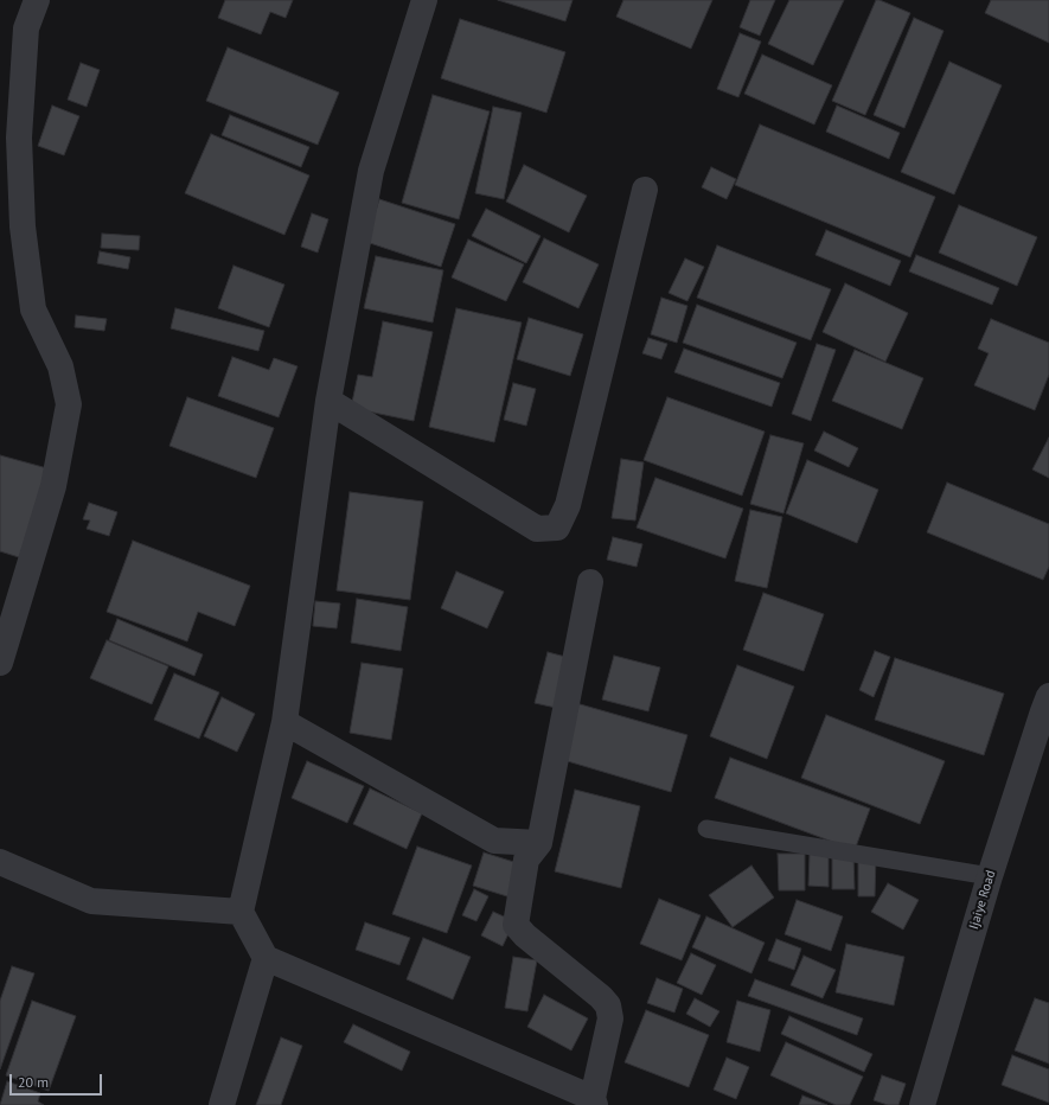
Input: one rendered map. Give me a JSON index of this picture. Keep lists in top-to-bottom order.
{
  "streets": {
    "street": ["Ijaiye Road"]
  },
  "scale_bar": "20 m"
}
